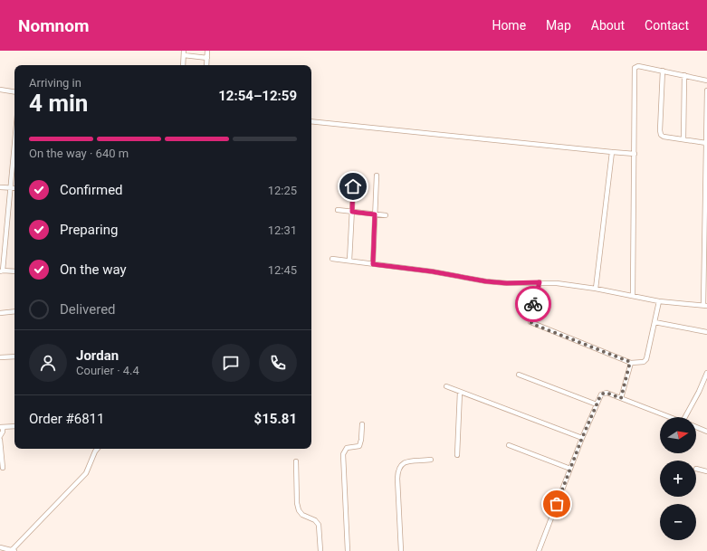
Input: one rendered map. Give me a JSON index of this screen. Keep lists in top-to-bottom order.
{
  "north": "right",
  "page": {
    "header": "Nomnom",
    "nav": [
      "Home",
      "Map",
      "About",
      "Contact"
    ],
    "heading": ["4 min", "Arriving in", "12:54–12:59"],
    "panel": [
      "Jordan",
      "Courier · 4.4",
      "Order #6811",
      "$15.81"
    ],
    "bar": "On the way · 640 m",
    "list": [
      ["Confirmed", "12:25"],
      ["Preparing", "12:31"],
      ["On the way", "12:45"],
      "Delivered"
    ],
    "map_buttons": ["+", "−"]
  }
}
